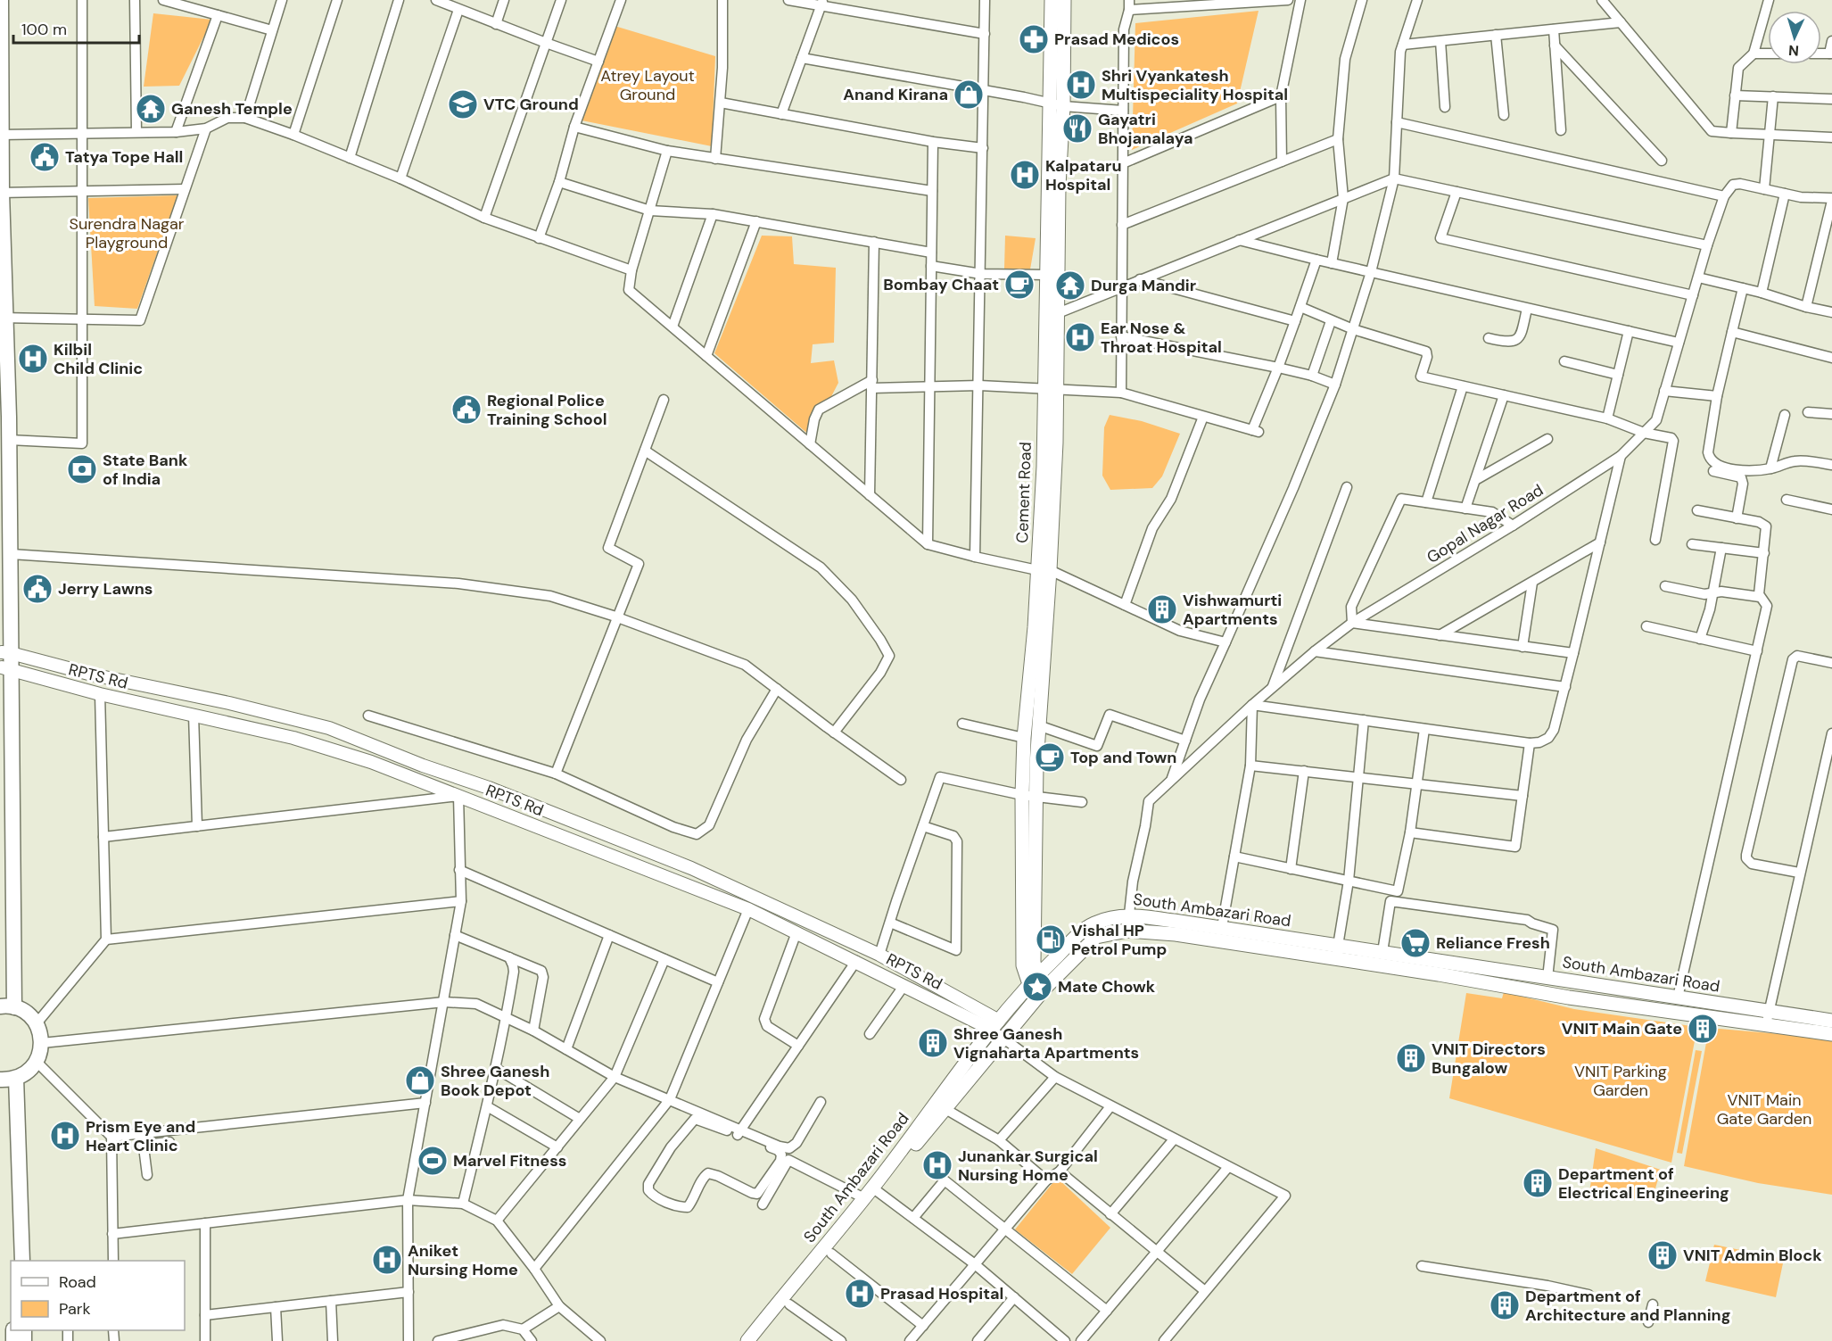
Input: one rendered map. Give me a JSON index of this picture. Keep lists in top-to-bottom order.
{
  "streets": {
    "main road": ["Cement Road", "South Ambazari Road"],
    "street": ["Gopal Nagar Road", "RPTS Rd"]
  },
  "crossings": [
    ["Cement Road", "South Ambazari Road"],
    ["Gopal Nagar Road", "South Ambazari Road"],
    ["RPTS Rd", "South Ambazari Road"]
  ],
  "parks": [
    "Atrey Layout Ground",
    "Surendra Nagar Playground",
    "VNIT Parking Garden",
    "VNIT Main Gate Garden"
  ],
  "places": {
    "pharmacy": ["Prasad Medicos"],
    "hospital": [
      "Shri Vyankatesh Multispeciality Hospital",
      "Kalpataru Hospital",
      "Ear Nose & Throat Hospital",
      "Kilbil Child Clinic",
      "Prism Eye and Heart Clinic",
      "Junankar Surgical Nursing Home",
      "Aniket Nursing Home",
      "Prasad Hospital"
    ],
    "shop": ["Anand Kirana", "Shree Ganesh Book Depot"],
    "school or university": ["VTC Ground"],
    "temple": ["Ganesh Temple", "Durga Mandir"],
    "restaurant": ["Gayatri Bhojanalaya"],
    "public building": ["Tatya Tope Hall", "Regional Police Training School", "Jerry Lawns"],
    "cafe": ["Bombay Chaat", "Top and Town"],
    "bank": ["State Bank of India"],
    "building": [
      "Vishwamurti Apartments",
      "VNIT Main Gate",
      "Shree Ganesh Vignaharta Apartments",
      "VNIT Directors Bungalow",
      "Department of Electrical Engineering",
      "VNIT Admin Block",
      "Department of Architecture and Planning"
    ],
    "fuel station": ["Vishal HP Petrol Pump"],
    "supermarket": ["Reliance Fresh"],
    "place": ["Mate Chowk"],
    "sports": ["Marvel Fitness"]
  },
  "legend": ["Road", "Park"],
  "scale_bar": "100 m",
  "north": "bottom"
}
